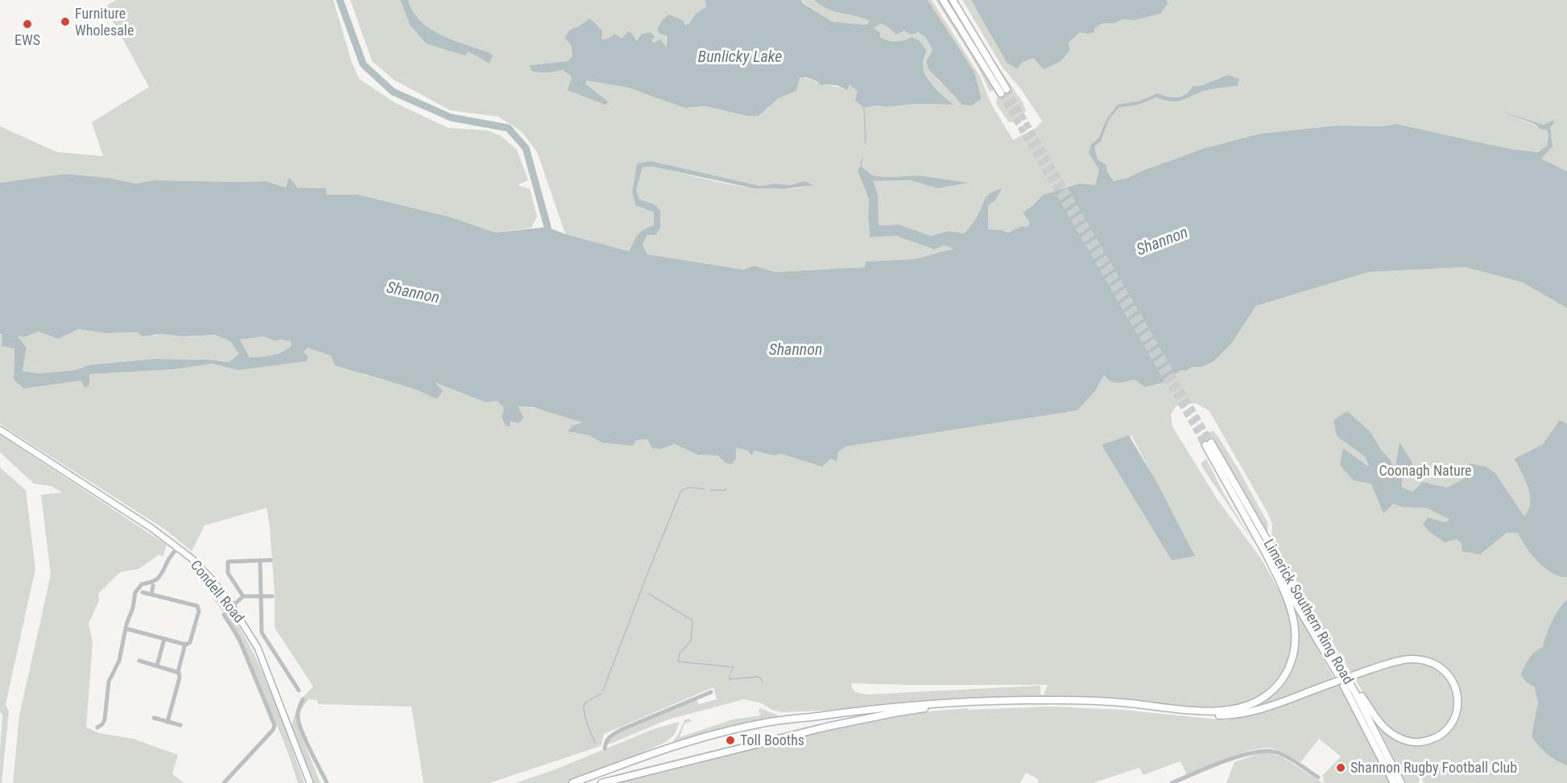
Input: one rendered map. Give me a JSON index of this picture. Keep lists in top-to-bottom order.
{
  "streets": {
    "highway": ["Limerick Southern Ring Road"],
    "main road": ["Condell Road"]
  },
  "water": ["Bunlicky Lake", "Shannon"],
  "parks": ["Coonagh Nature"],
  "places": [
    "Furniture Wholesale",
    "EWS",
    "Toll Booths",
    "Shannon Rugby Football Club"
  ]
}
